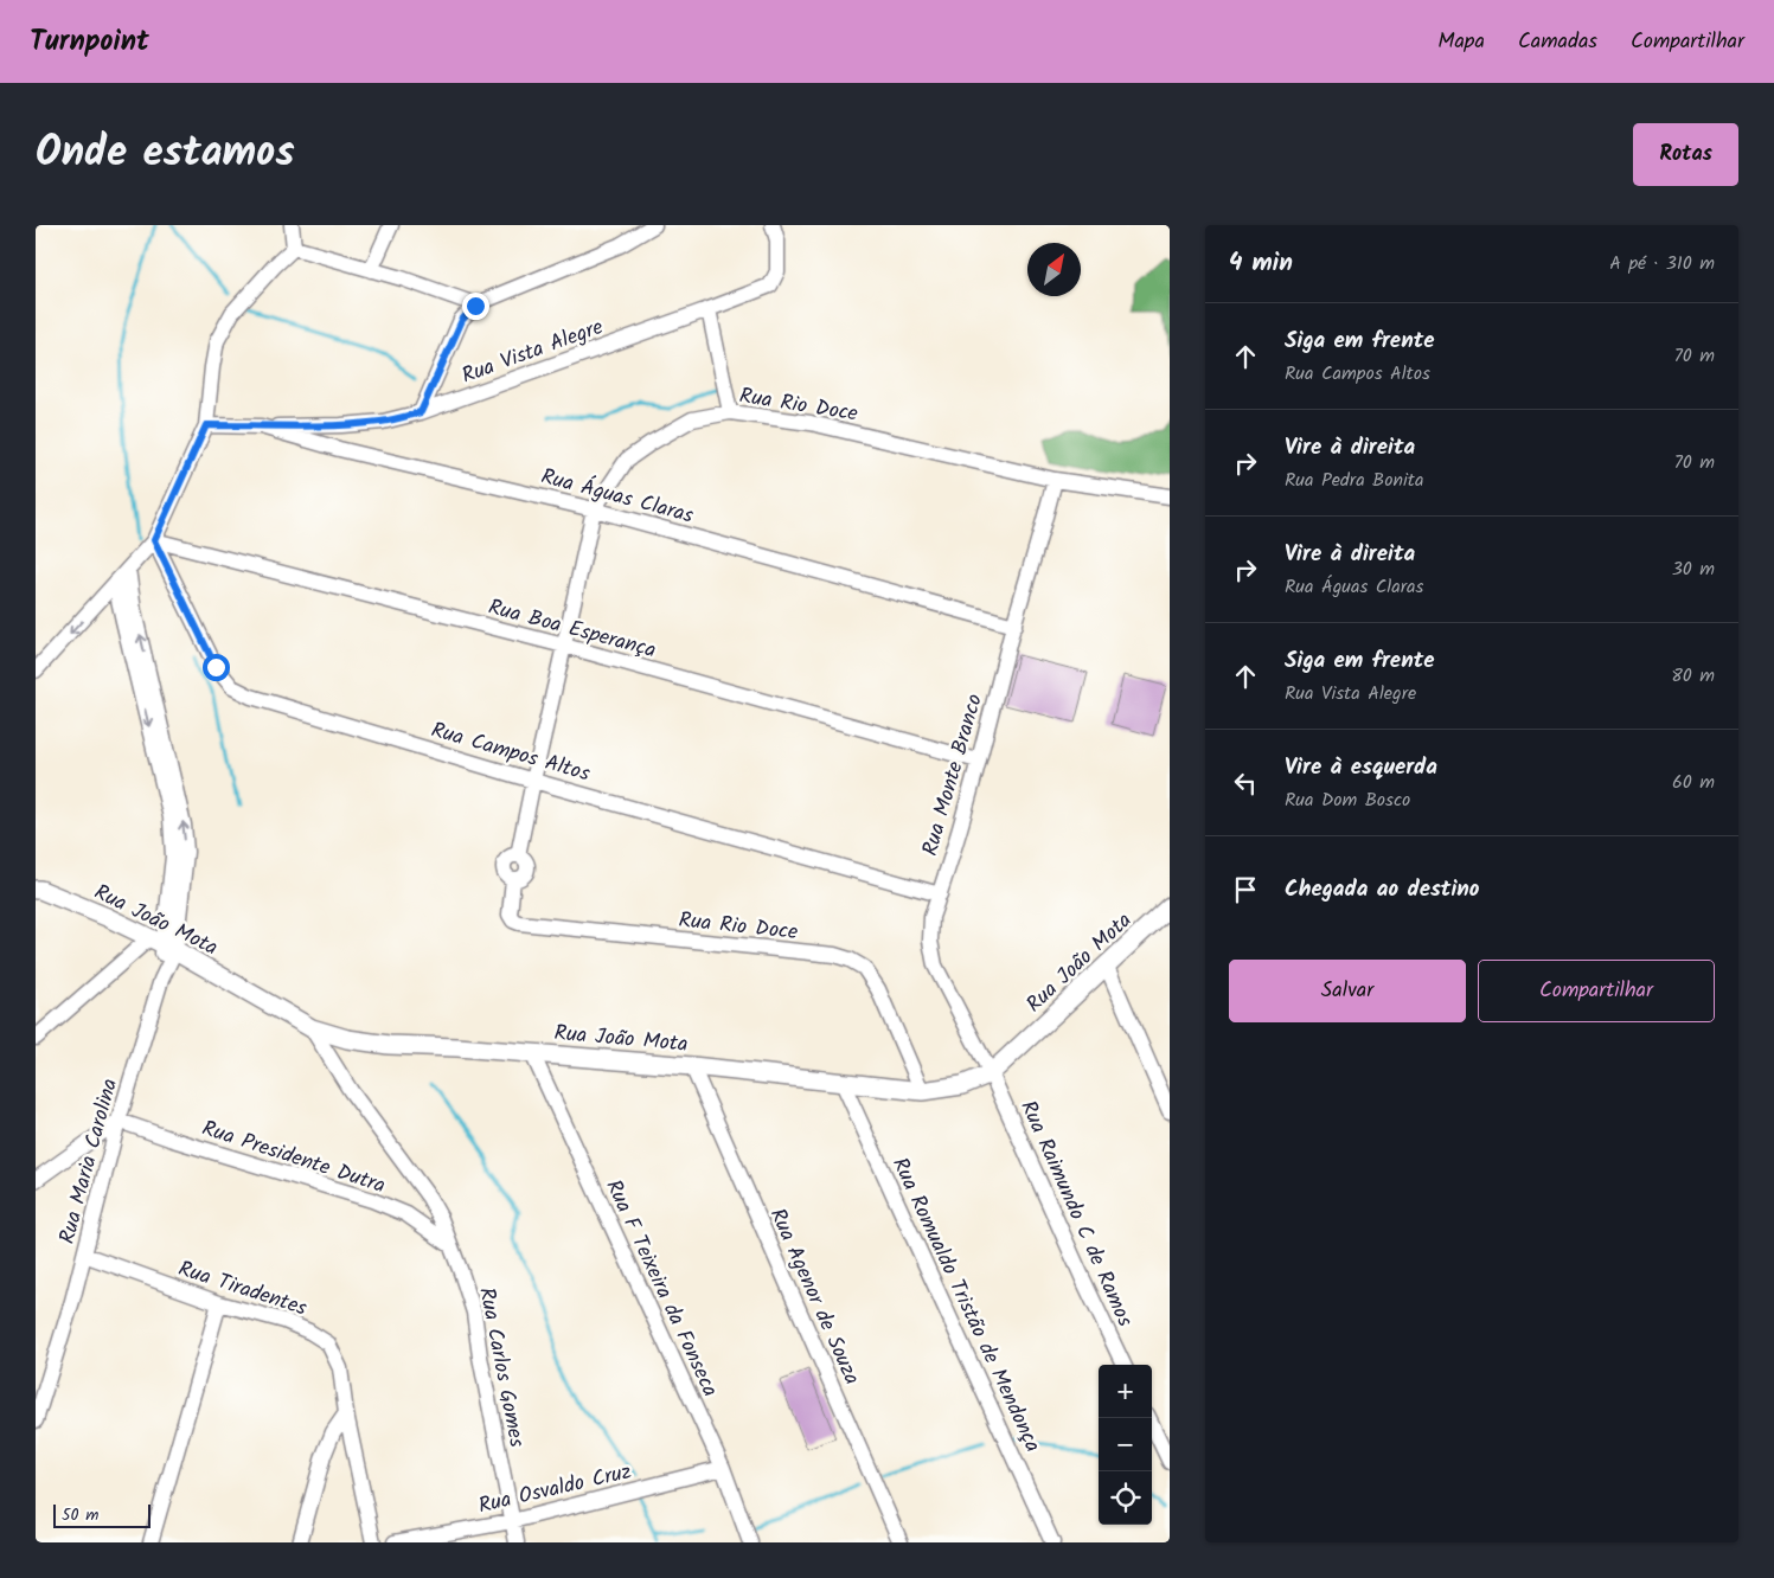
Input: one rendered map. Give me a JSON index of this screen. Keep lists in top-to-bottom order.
{
  "streets": {
    "main road": ["Rua João Mota"],
    "street": [
      "Rua Vista Alegre",
      "Rua Rio Doce",
      "Rua Águas Claras",
      "Rua Boa Esperança",
      "Rua Campos Altos",
      "Rua Monte Branco",
      "Rua Presidente Dutra",
      "Rua Maria Carolina",
      "Rua Raimundo C de Ramos",
      "Rua Tiradentes",
      "Rua F Teixeira da Fonseca",
      "Rua Agenor de Souza",
      "Rua Romualdo Tristão de Mendonça",
      "Rua Carlos Gomes",
      "Rua Osvaldo Cruz"
    ]
  },
  "crossings": [
    ["Rua Vista Alegre", "Rua Águas Claras"],
    ["Rua Rio Doce", "Rua Águas Claras"],
    ["Rua Rio Doce", "Rua Boa Esperança"],
    ["Rua Rio Doce", "Rua Campos Altos"],
    ["Rua Rio Doce", "Rua Monte Branco"],
    ["Rua Rio Doce", "Rua João Mota"],
    ["Rua Águas Claras", "Rua Monte Branco"],
    ["Rua Boa Esperança", "Rua Campos Altos"],
    ["Rua Boa Esperança", "Rua Monte Branco"],
    ["Rua Campos Altos", "Rua Monte Branco"],
    ["Rua Monte Branco", "Rua João Mota"],
    ["Rua Monte Branco", "Rua Raimundo C de Ramos"],
    ["Rua João Mota", "Rua Maria Carolina"],
    ["Rua João Mota", "Rua Raimundo C de Ramos"],
    ["Rua João Mota", "Rua F Teixeira da Fonseca"],
    ["Rua João Mota", "Rua Agenor de Souza"],
    ["Rua João Mota", "Rua Romualdo Tristão de Mendonça"],
    ["Rua João Mota", "Rua Carlos Gomes"],
    ["Rua Presidente Dutra", "Rua Maria Carolina"],
    ["Rua Presidente Dutra", "Rua Carlos Gomes"],
    ["Rua Maria Carolina", "Rua Tiradentes"],
    ["Rua F Teixeira da Fonseca", "Rua Osvaldo Cruz"],
    ["Rua Carlos Gomes", "Rua Osvaldo Cruz"]
  ],
  "scale_bar": "50 m",
  "north": "top right",
  "page": {
    "header": "Turnpoint",
    "nav": ["Mapa", "Camadas", "Compartilhar"],
    "title": "Onde estamos",
    "buttons": [
      "Rotas",
      ["Salvar", "Compartilhar"]
    ],
    "heading": ["4 min", "A pé · 310 m"],
    "list": [
      ["Siga em frente", "Rua Campos Altos", "70 m"],
      ["Vire à direita", "Rua Pedra Bonita", "70 m"],
      ["Vire à direita", "Rua Águas Claras", "30 m"],
      ["Siga em frente", "Rua Vista Alegre", "80 m"],
      ["Vire à esquerda", "Rua Dom Bosco", "60 m"],
      "Chegada ao destino"
    ],
    "map_buttons": ["+", "−"],
    "scale": "50 m"
  }
}
